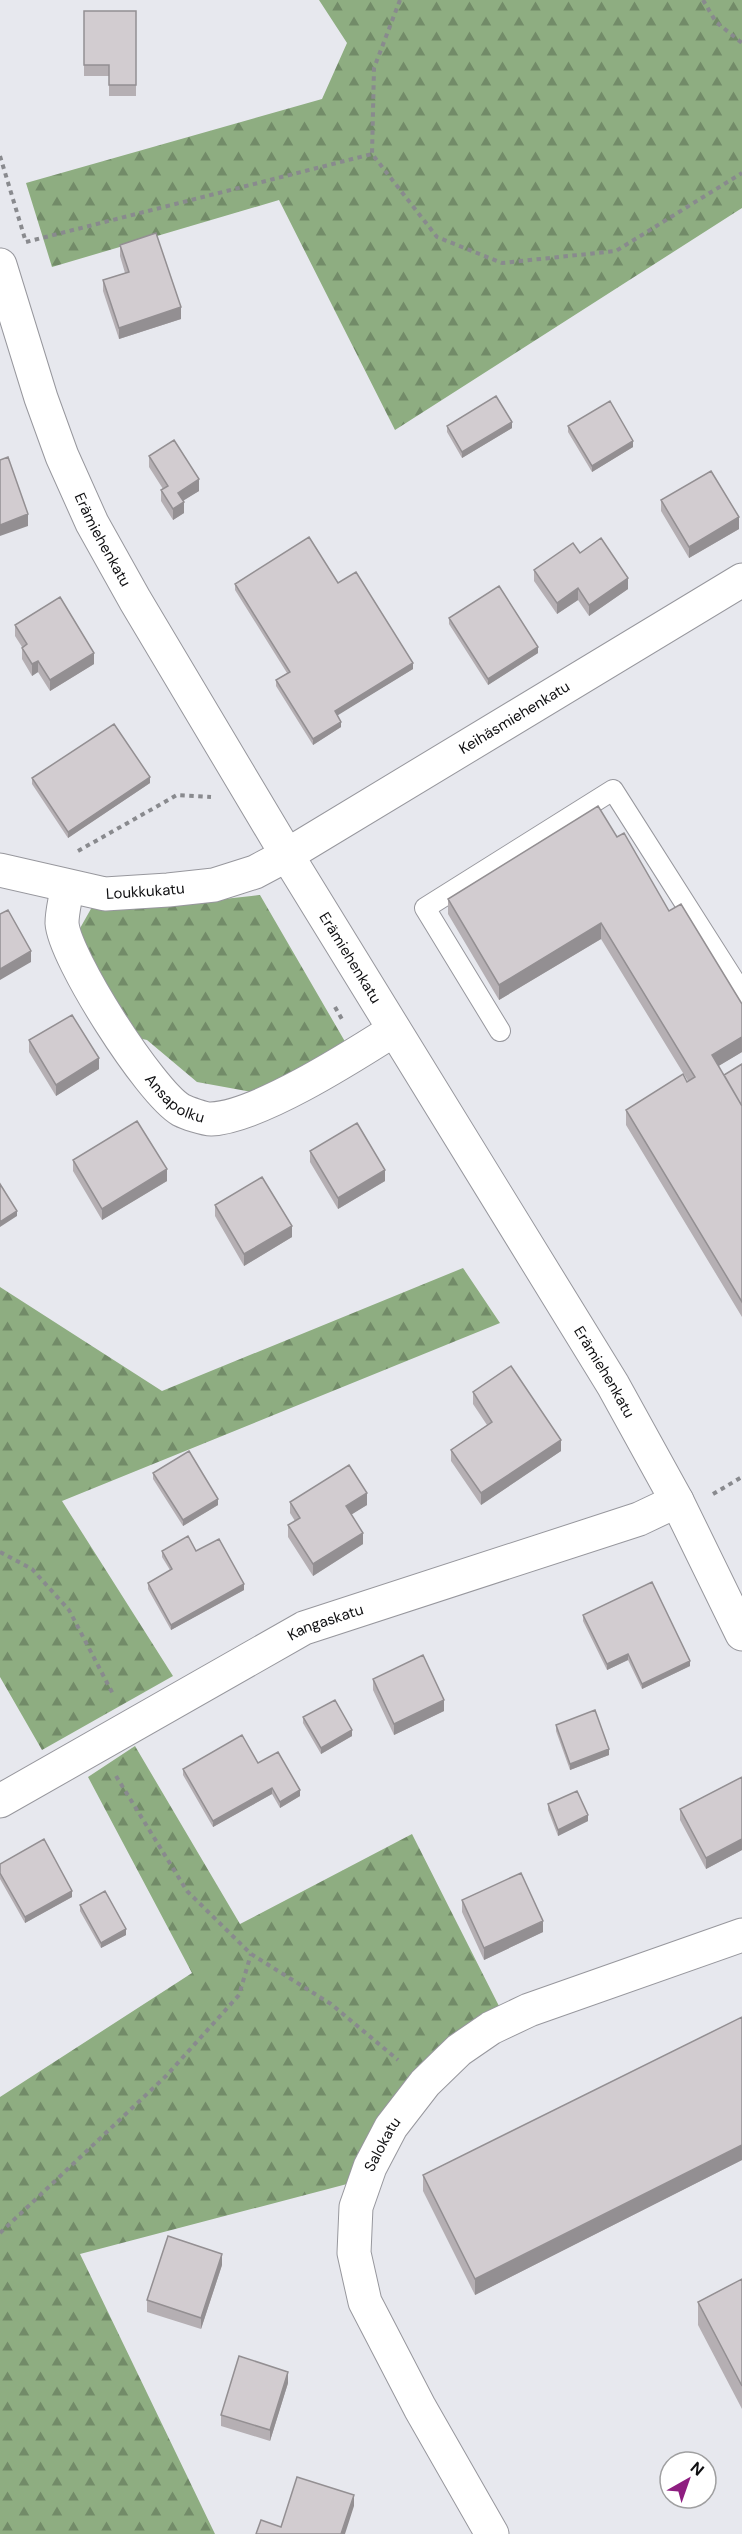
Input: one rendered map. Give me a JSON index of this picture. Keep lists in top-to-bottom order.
{
  "streets": {
    "street": [
      "Erämiehenkatu",
      "Keihäsmiehenkatu",
      "Loukkukatu",
      "Ansapolku",
      "Kangaskatu",
      "Salokatu"
    ]
  },
  "crossings": [
    ["Erämiehenkatu", "Keihäsmiehenkatu"],
    ["Erämiehenkatu", "Loukkukatu"],
    ["Erämiehenkatu", "Ansapolku"],
    ["Erämiehenkatu", "Kangaskatu"],
    ["Keihäsmiehenkatu", "Loukkukatu"],
    ["Loukkukatu", "Ansapolku"]
  ],
  "north": "top right"
}
